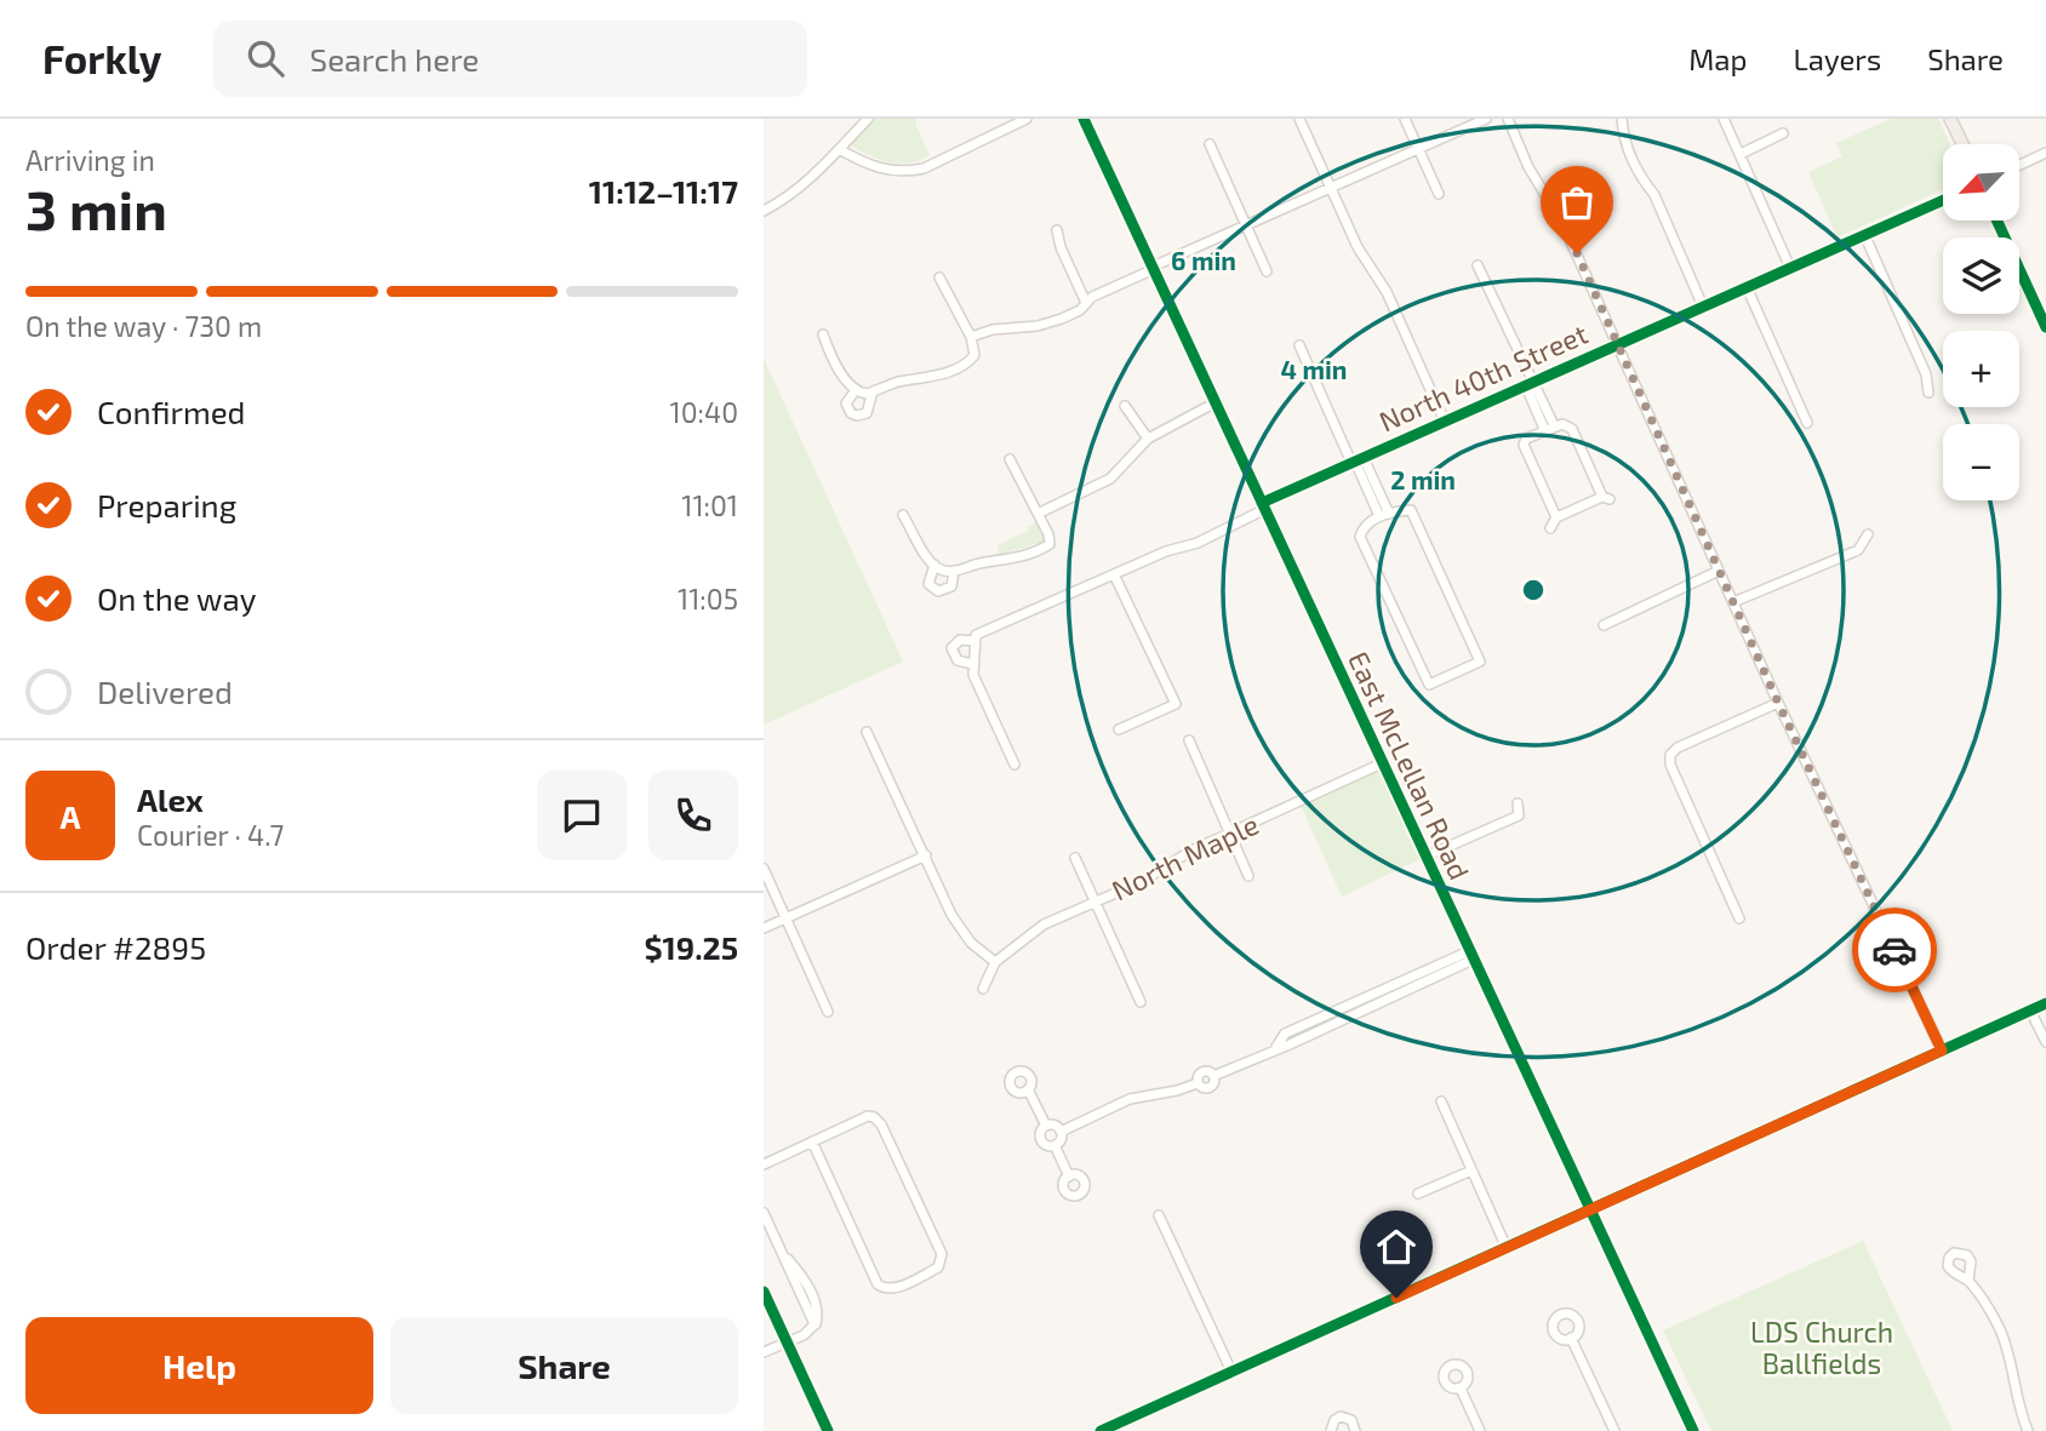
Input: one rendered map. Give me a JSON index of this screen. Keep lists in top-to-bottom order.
{
  "streets": {
    "street": ["North 40th Street", "East McLellan Road", "North Maple"]
  },
  "crossings": [
    ["North 40th Street", "East McLellan Road"],
    ["East McLellan Road", "North Maple"]
  ],
  "parks": ["LDS Church Ballfields"],
  "north": "bottom left",
  "page": {
    "header": "Forkly",
    "search": "Search here",
    "nav": ["Map", "Layers", "Share"],
    "heading": ["3 min", "Arriving in", "11:12–11:17"],
    "panel": [
      "Alex",
      "Courier · 4.7",
      "Order #2895",
      "$19.25"
    ],
    "map_buttons": ["+", "−"],
    "bar": "On the way · 730 m",
    "list": [
      ["Confirmed", "10:40"],
      ["Preparing", "11:01"],
      ["On the way", "11:05"],
      "Delivered"
    ],
    "round": "A",
    "buttons": ["Help", "Share"]
  },
  "rings": ["6 min", "4 min", "2 min"]
}
